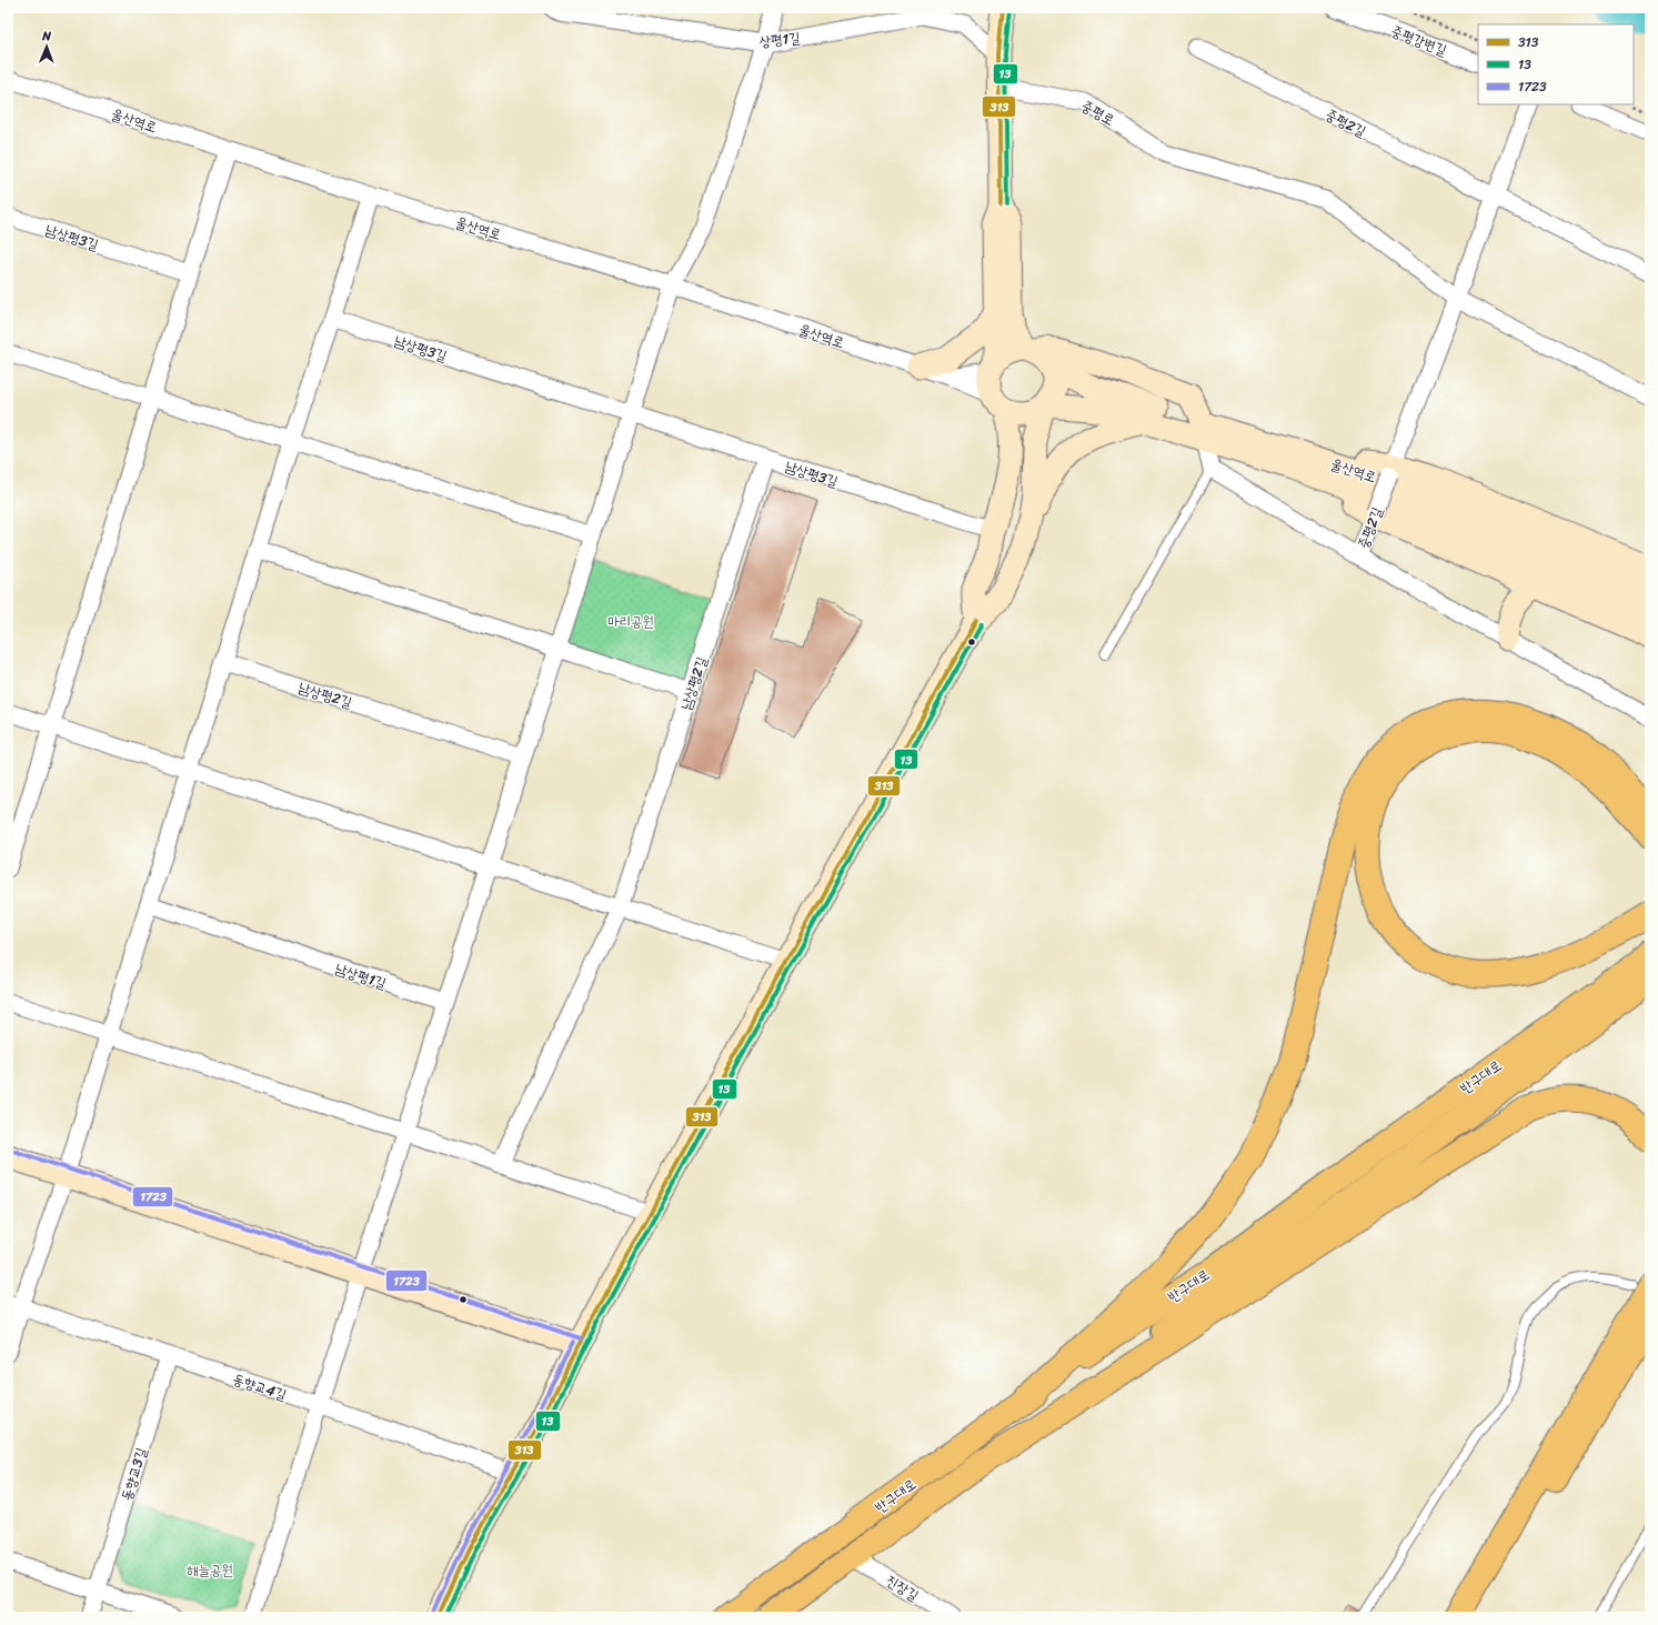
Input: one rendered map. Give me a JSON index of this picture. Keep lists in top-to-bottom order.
{
  "streets": {
    "main road": ["울산역로", "반구대로"],
    "street": [
      "상평1길",
      "중평강변길",
      "중평로",
      "중평2길",
      "남상평3길",
      "남상평2길",
      "남상평1길",
      "동향교4길",
      "동향교3길",
      "진장길"
    ]
  },
  "crossings": [
    ["중평로", "중평2길"],
    ["남상평3길", "남상평2길"],
    ["반구대로", "진장길"],
    ["동향교4길", "동향교3길"]
  ],
  "parks": ["마리공원", "해늘공원"],
  "lines": ["transit line 313", "transit line 13", "transit line 1723"],
  "legend": ["313", "13", "1723"],
  "north": "top"
}
